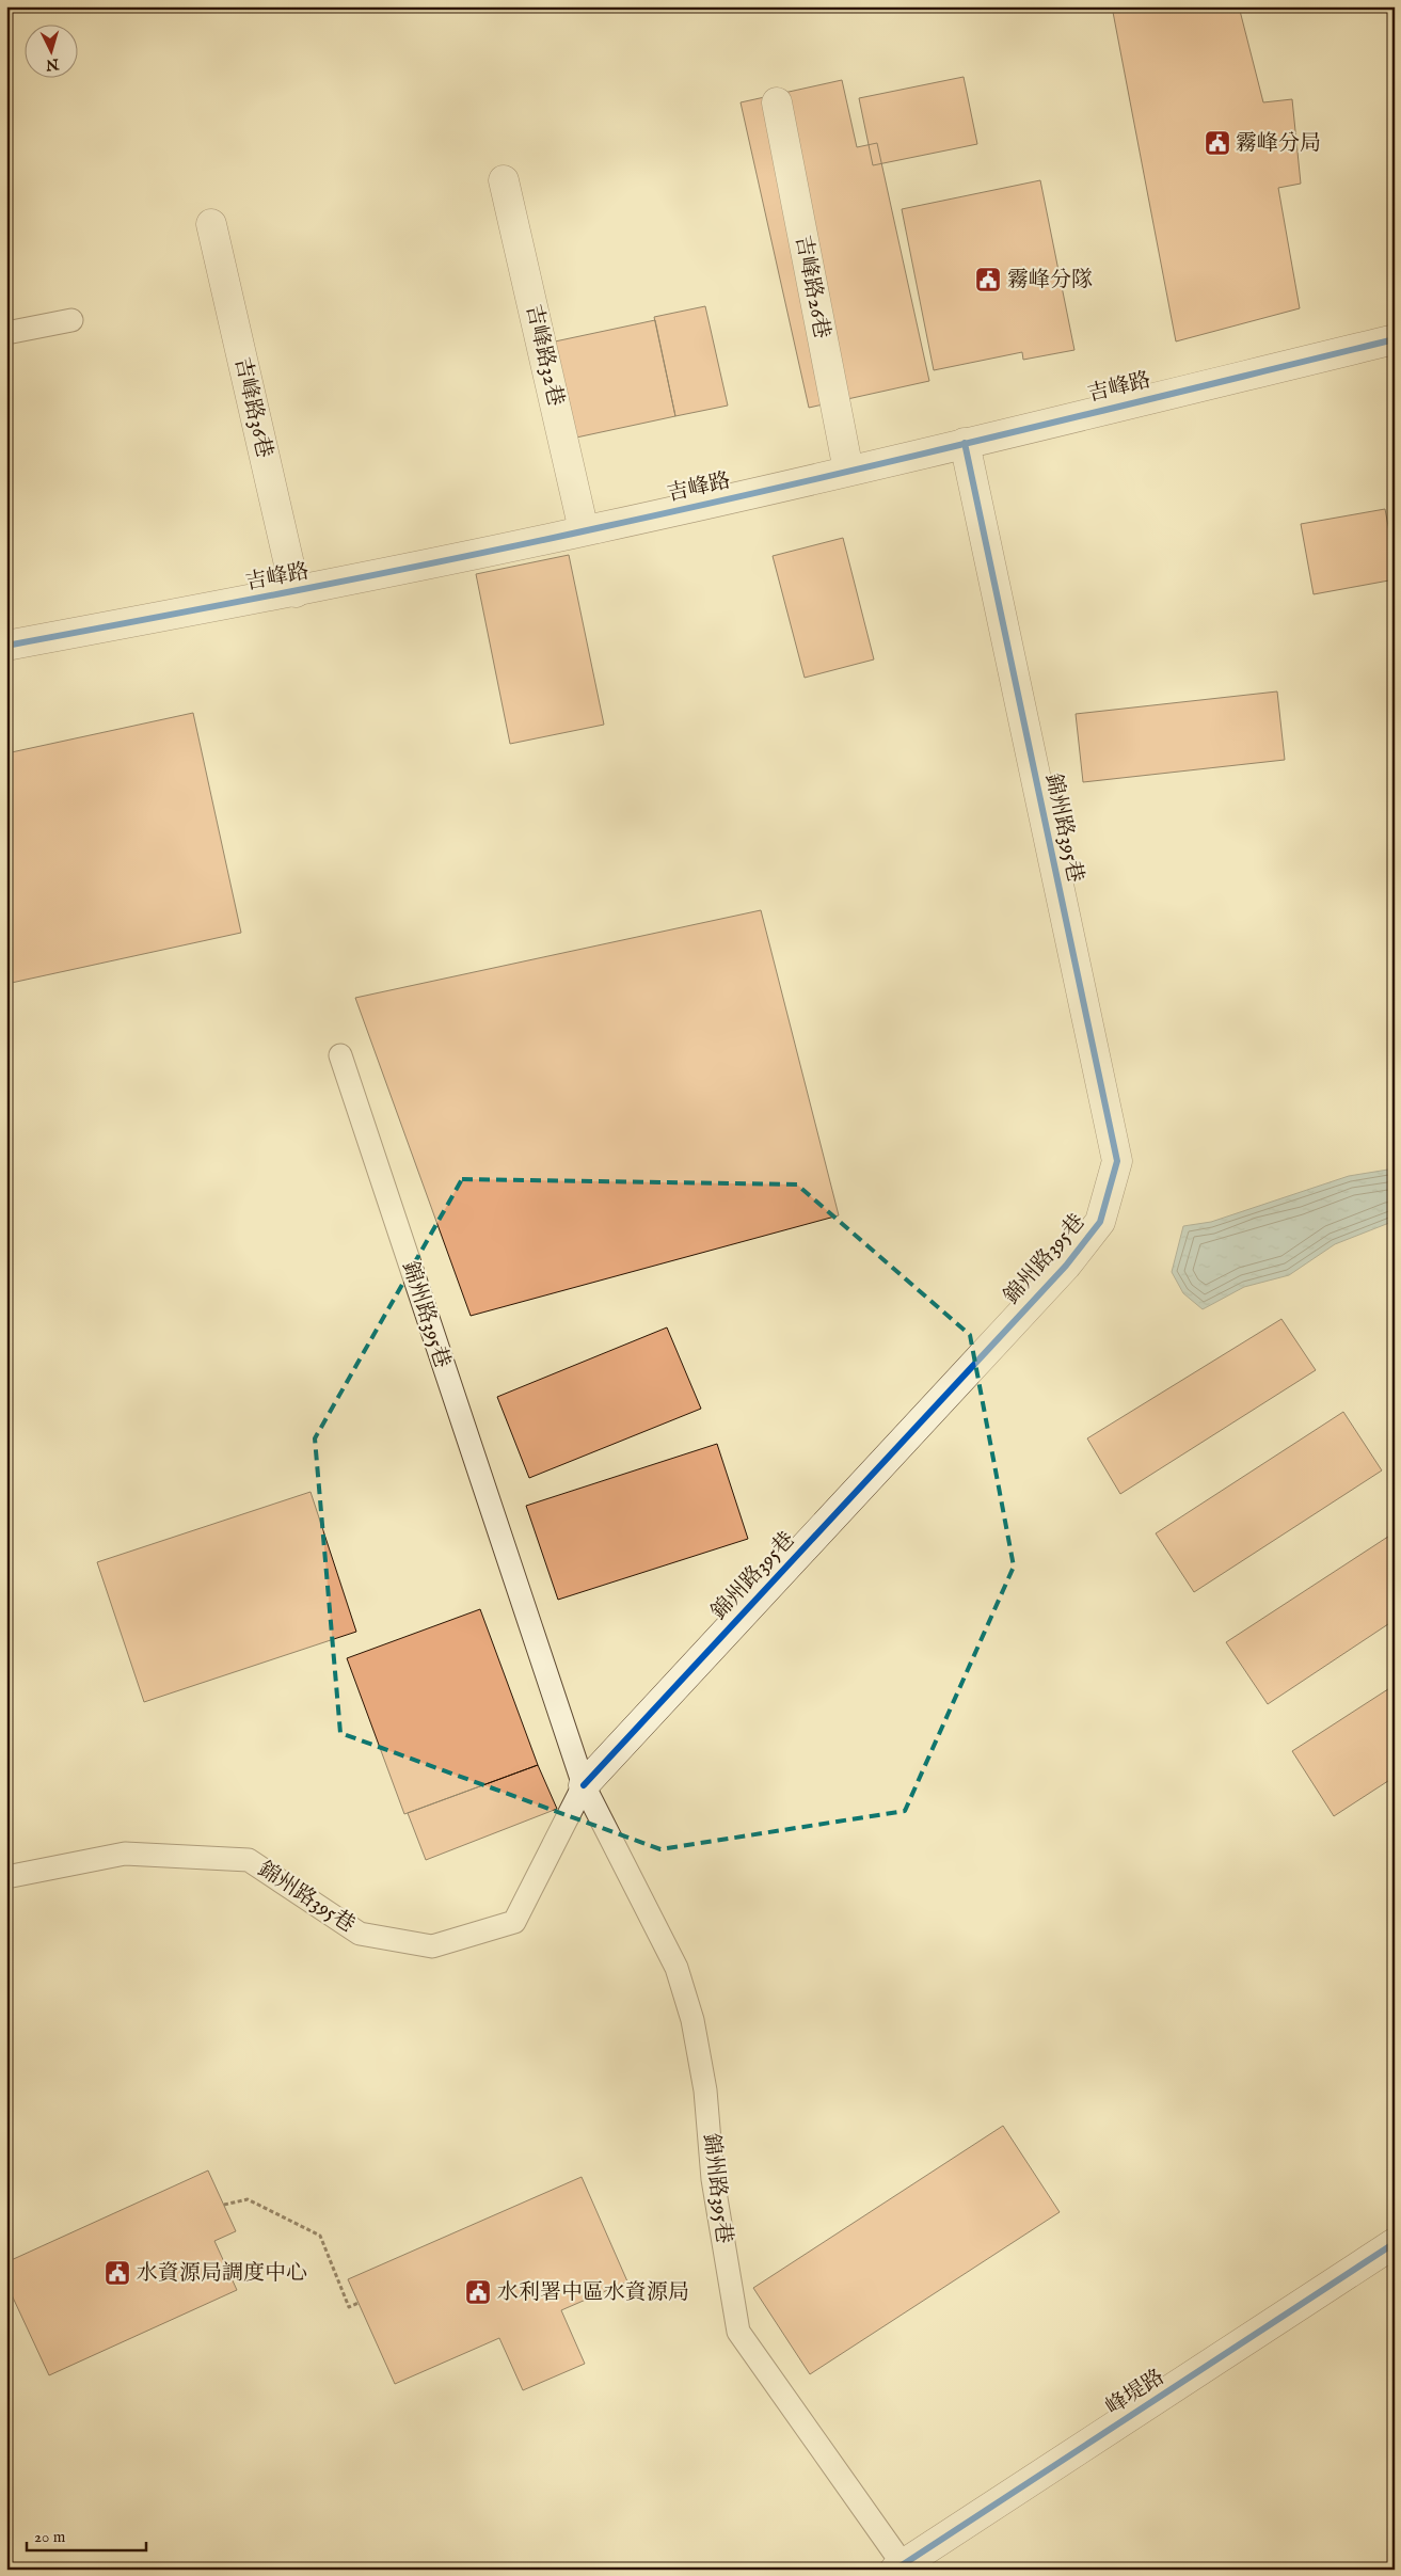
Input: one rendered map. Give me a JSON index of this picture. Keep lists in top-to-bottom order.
{
  "streets": {
    "street": [
      "吉峰路26巷",
      "吉峰路32巷",
      "吉峰路",
      "吉峰路36巷",
      "錦州路395巷",
      "峰堤路"
    ]
  },
  "crossings": [
    ["吉峰路26巷", "吉峰路"],
    ["吉峰路32巷", "吉峰路"],
    ["吉峰路", "吉峰路36巷"],
    ["吉峰路", "錦州路395巷"],
    ["錦州路395巷", "峰堤路"]
  ],
  "places": {
    "public building": [
      "霧峰分局",
      "霧峰分隊",
      "水資源局調度中心",
      "水利署中區水資源局"
    ]
  },
  "scale_bar": "20 m",
  "north": "bottom"
}
